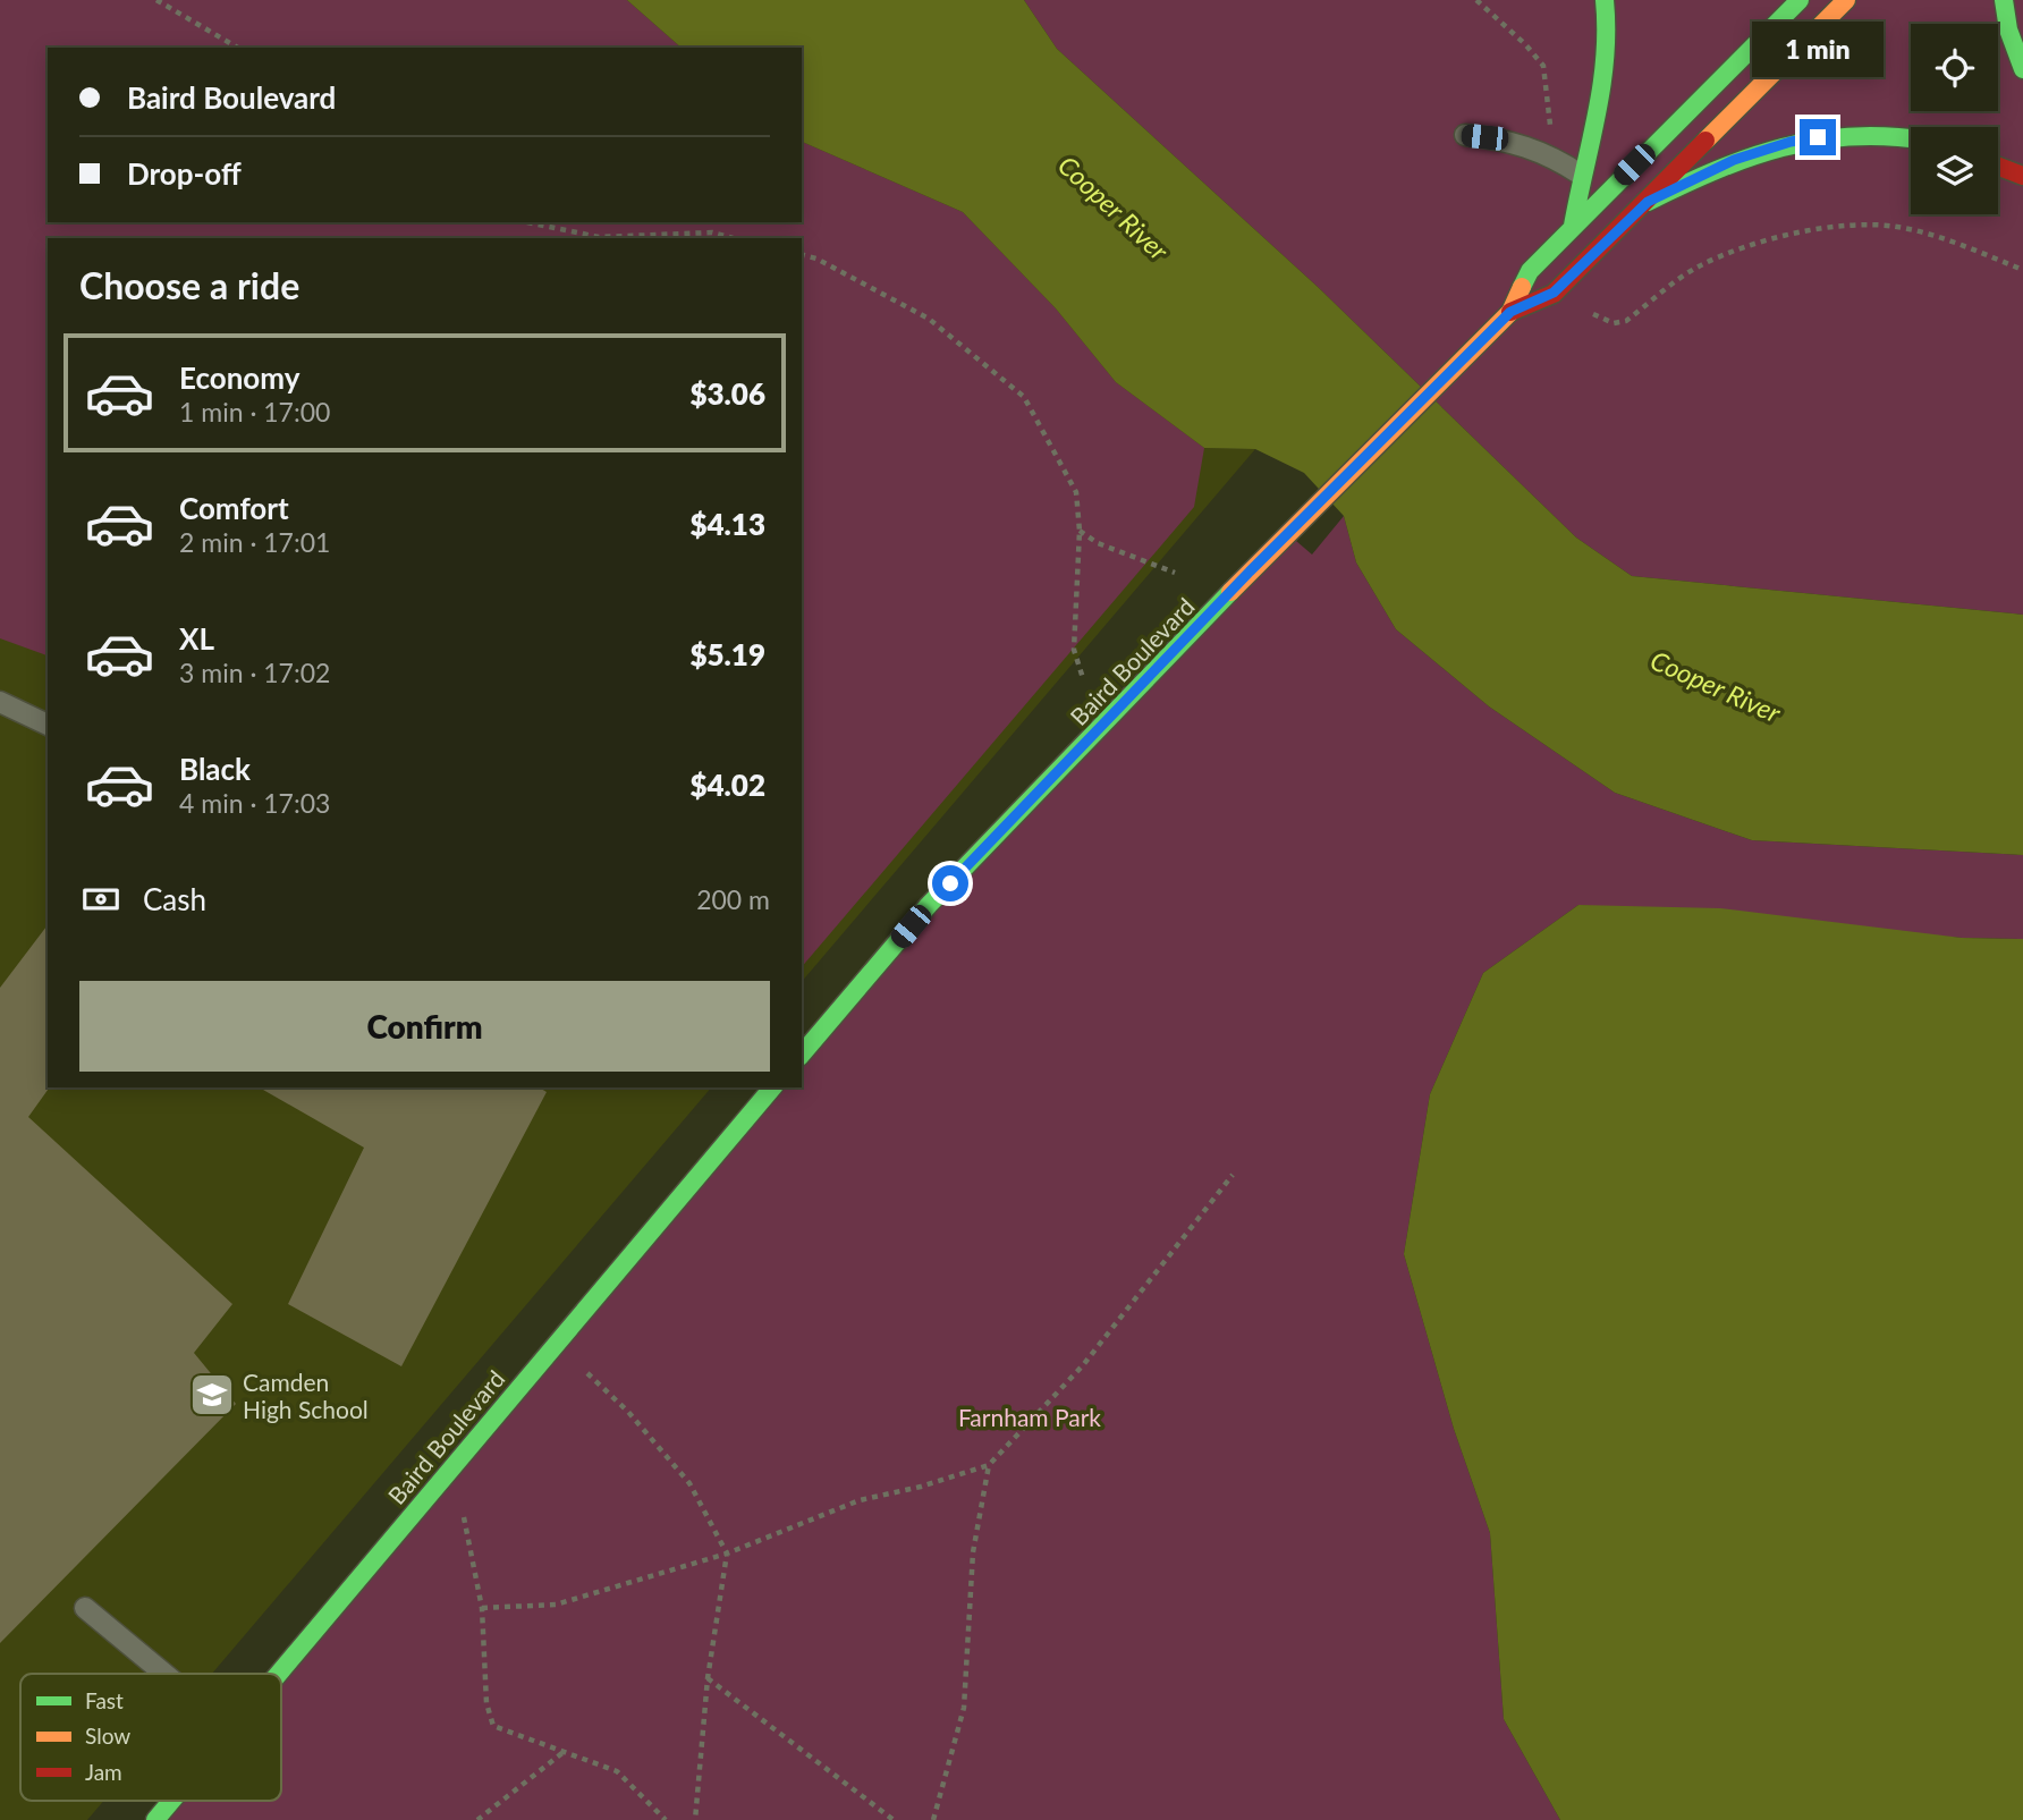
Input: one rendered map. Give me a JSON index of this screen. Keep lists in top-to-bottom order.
{
  "streets": {
    "main road": ["Baird Boulevard"]
  },
  "water": ["Cooper River"],
  "parks": ["Farnham Park"],
  "places": {
    "school or university": ["Camden High School"]
  },
  "legend": ["Fast", "Slow", "Jam"],
  "page": {
    "bubble": "1 min",
    "banner": ["Baird Boulevard", "Drop-off"],
    "heading": "Choose a ride",
    "list": [
      {
        "name": "Economy",
        "note": "1 min · 17:00",
        "value": "$3.06"
      },
      {
        "name": "Comfort",
        "note": "2 min · 17:01",
        "value": "$4.13"
      },
      {
        "name": "XL",
        "note": "3 min · 17:02",
        "value": "$5.19"
      },
      {
        "name": "Black",
        "note": "4 min · 17:03",
        "value": "$4.02"
      }
    ],
    "pay": ["Cash", "200 m"],
    "buttons": "Confirm"
  }
}
